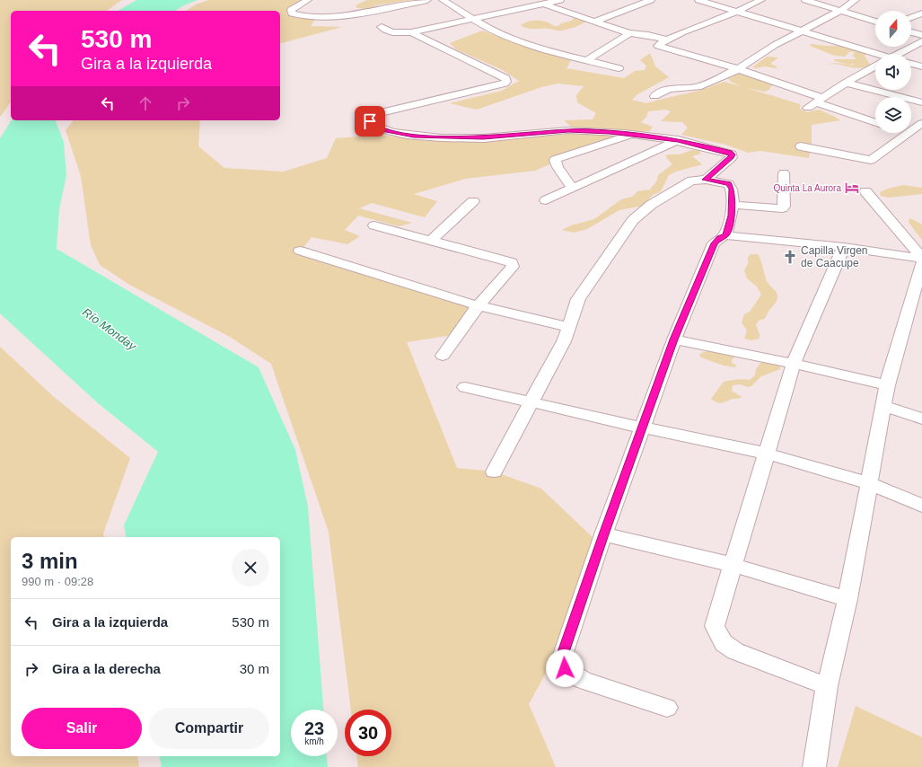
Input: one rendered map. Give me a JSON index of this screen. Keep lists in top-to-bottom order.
{
  "water": ["Río Monday"],
  "places": {
    "hotel": ["Quinta La Aurora"],
    "church": ["Capilla Virgen de Caacupe"]
  },
  "north": "top",
  "page": {
    "turn": ["530 m", "Gira a la izquierda"],
    "heading": ["3 min", "990 m · 09:28"],
    "list": [
      {
        "name": "Gira a la izquierda",
        "value": "530 m"
      },
      {
        "name": "Gira a la derecha",
        "value": "30 m"
      }
    ],
    "buttons": ["Salir", "Compartir"],
    "speed": "23 km/h",
    "limit": "30"
  }
}
